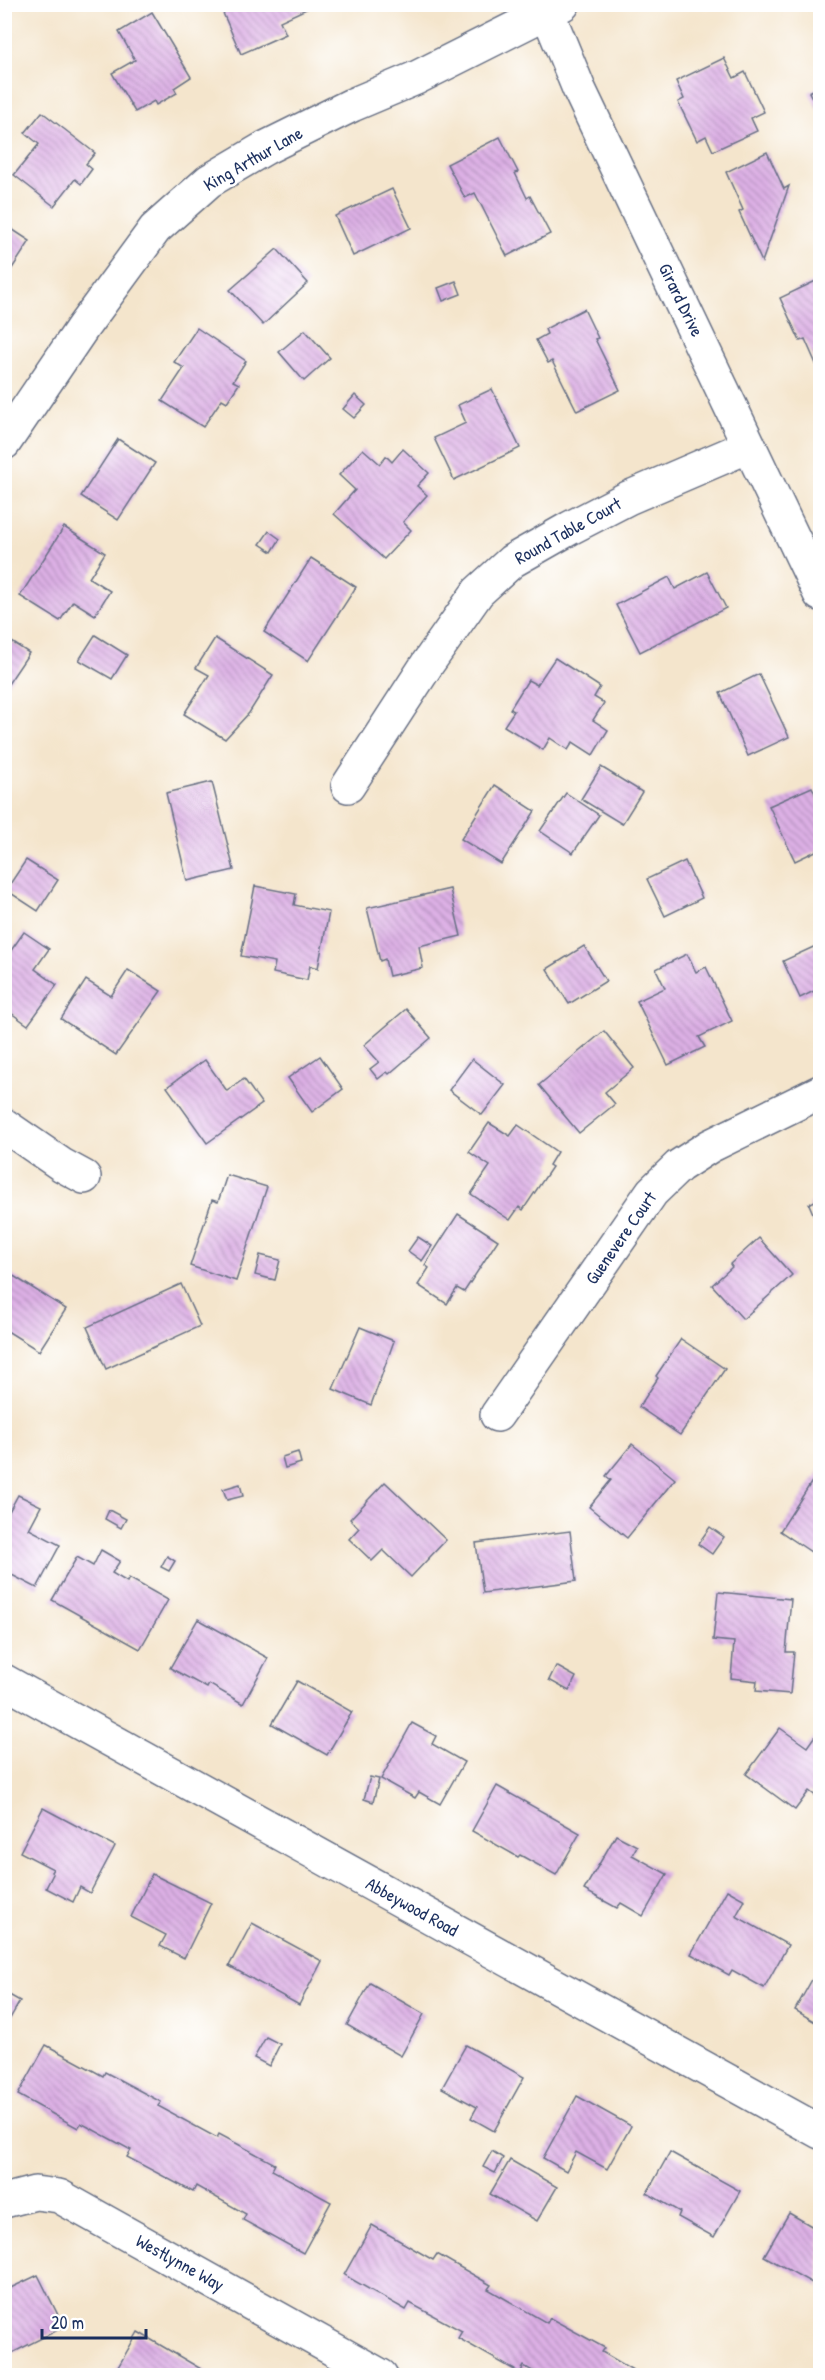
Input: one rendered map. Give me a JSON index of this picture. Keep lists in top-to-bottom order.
{
  "streets": {
    "street": [
      "King Arthur Lane",
      "Girard Drive",
      "Round Table Court",
      "Guenevere Court",
      "Abbeywood Road",
      "Westlynne Way"
    ]
  },
  "crossings": [
    ["King Arthur Lane", "Girard Drive"],
    ["Girard Drive", "Round Table Court"]
  ],
  "scale_bar": "20 m"
}
